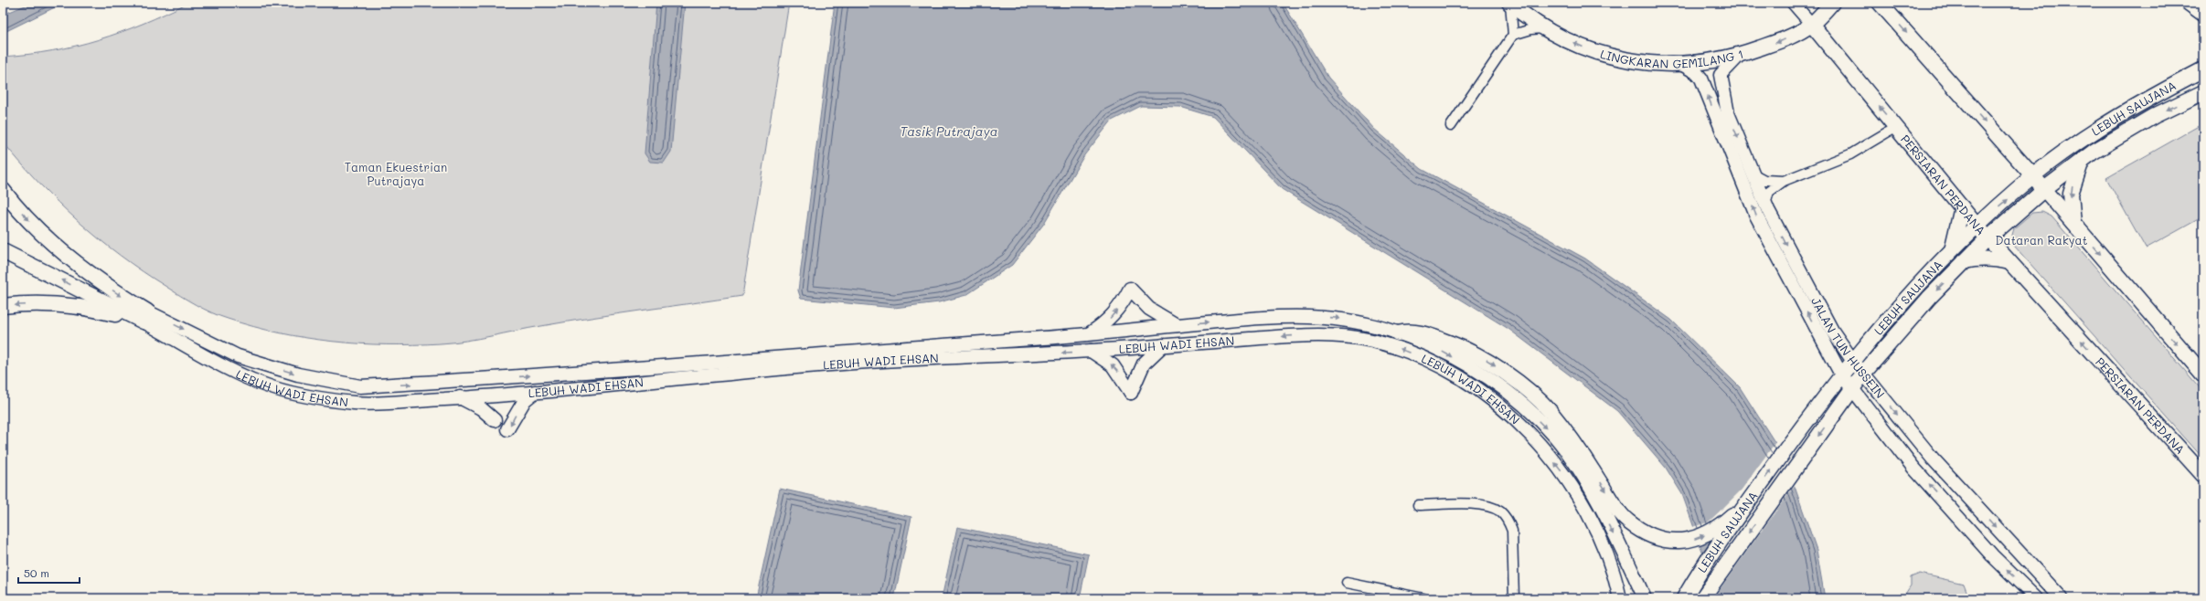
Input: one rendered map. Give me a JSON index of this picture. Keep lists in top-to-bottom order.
{
  "streets": {
    "main road": [
      "LINGKARAN GEMILANG 1",
      "LEBUH SAUJANA",
      "PERSIARAN PERDANA",
      "LEBUH WADI EHSAN",
      "JALAN TUN HUSSEIN"
    ]
  },
  "crossings": [
    ["LINGKARAN GEMILANG 1", "PERSIARAN PERDANA"],
    ["LINGKARAN GEMILANG 1", "JALAN TUN HUSSEIN"],
    ["LEBUH SAUJANA", "PERSIARAN PERDANA"],
    ["LEBUH SAUJANA", "JALAN TUN HUSSEIN"]
  ],
  "one_way": ["LINGKARAN GEMILANG 1", "PERSIARAN PERDANA"],
  "water": ["Tasik Putrajaya"],
  "parks": ["Taman Ekuestrian Putrajaya", "Dataran Rakyat"],
  "scale_bar": "50 m"
}
